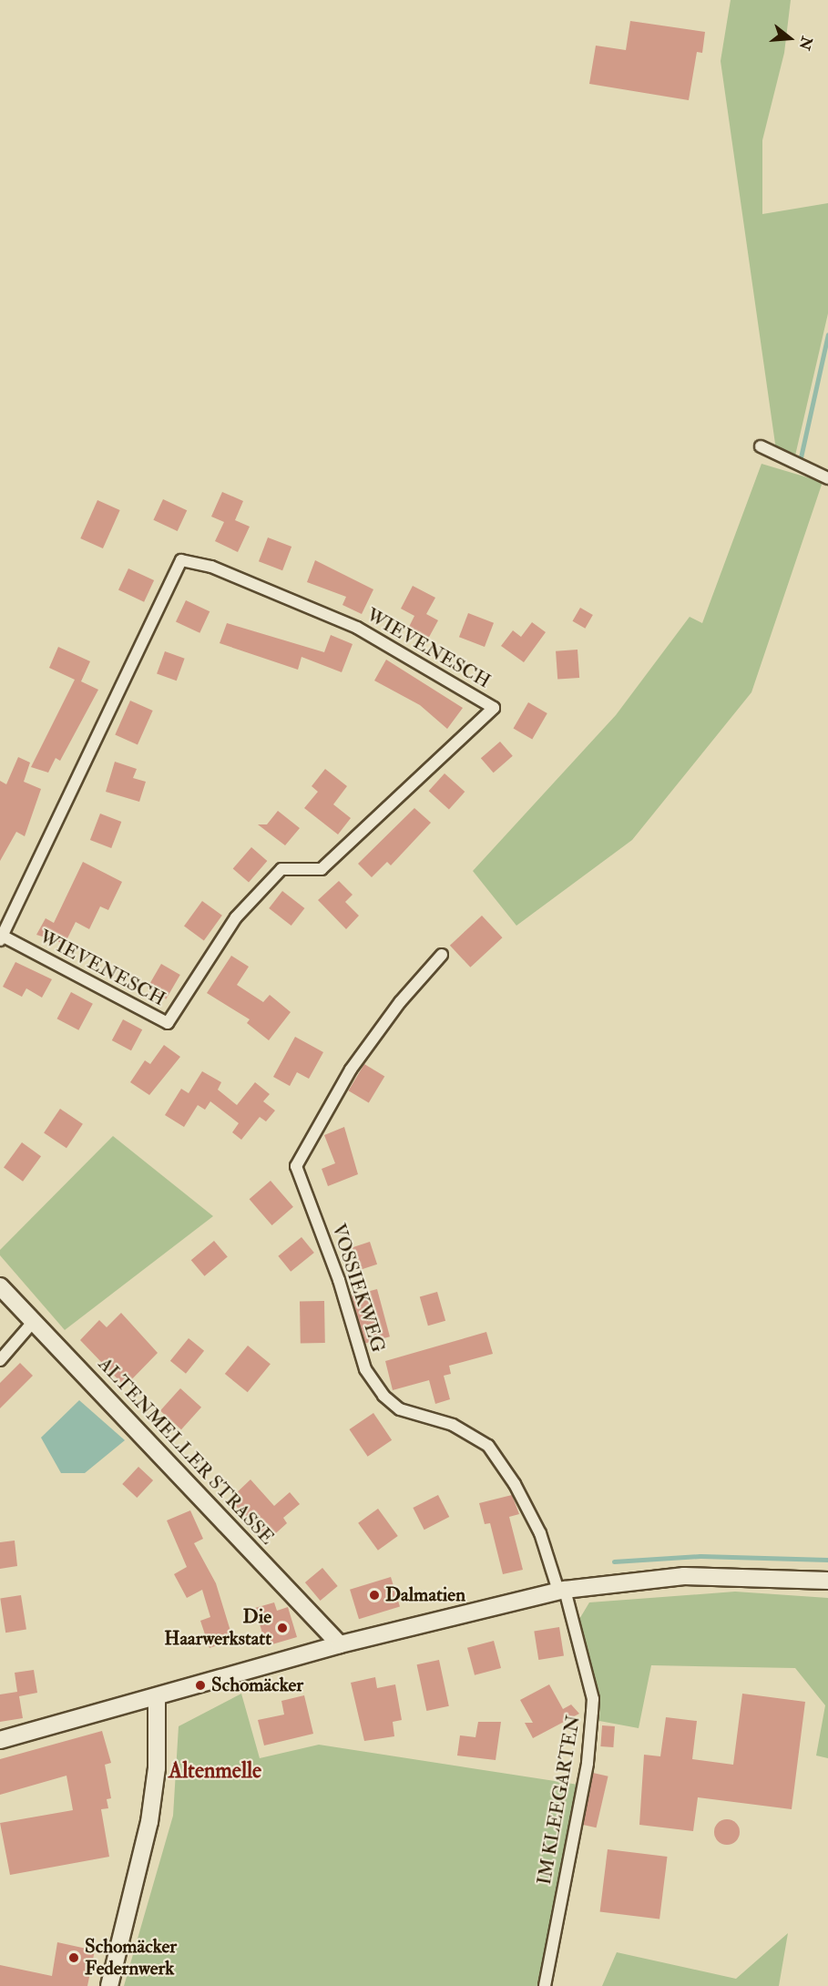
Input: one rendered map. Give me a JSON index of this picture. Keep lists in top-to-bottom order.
{
  "streets": {
    "main road": ["ALTENMELLER STRASSE"],
    "street": ["WIEVENESCH", "VOSSIEKWEG", "IM KLEEGARTEN"]
  },
  "crossings": [
    ["VOSSIEKWEG", "IM KLEEGARTEN"]
  ],
  "districts": ["Altenmelle"],
  "places": [
    "Dalmatien",
    "Die Haarwerkstatt",
    "Schomäcker",
    "Schomäcker Federnwerk"
  ],
  "north": "right"
}
